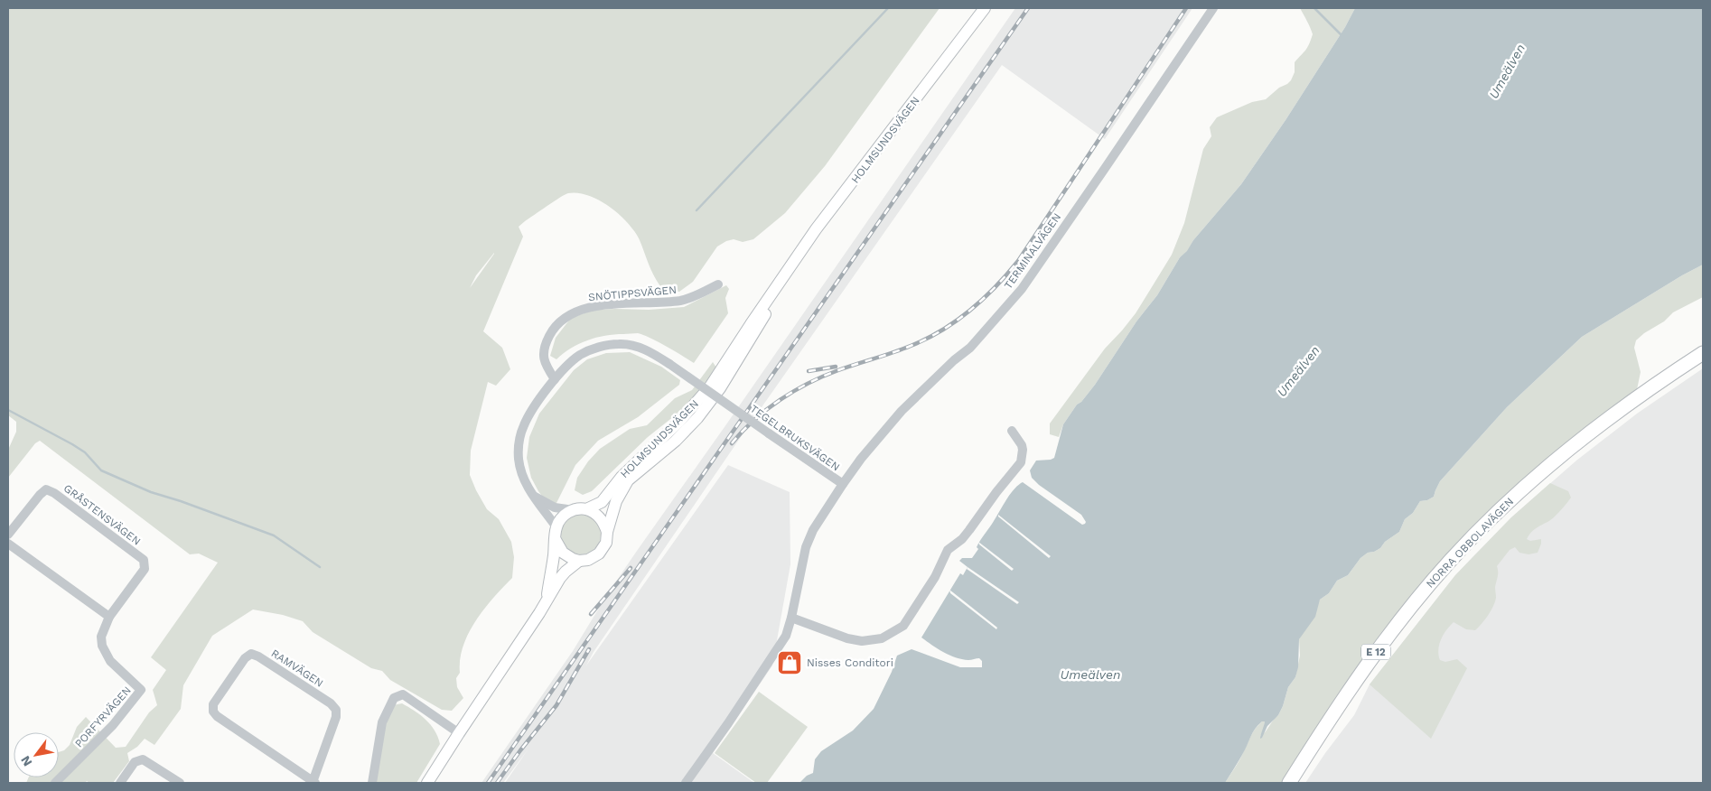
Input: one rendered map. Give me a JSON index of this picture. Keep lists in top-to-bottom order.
{
  "streets": {
    "highway": ["NORRA OBBOLAVÄGEN", "E 12"],
    "main road": ["HOLMSUNDSVÄGEN"],
    "street": [
      "TERMINALVÄGEN",
      "SNÖTIPPSVÄGEN",
      "TEGELBRUKSVÄGEN",
      "GRÅSTENSVÄGEN",
      "RAMVÄGEN",
      "PORFYRVÄGEN"
    ]
  },
  "crossings": [
    ["HOLMSUNDSVÄGEN", "TEGELBRUKSVÄGEN"],
    ["TERMINALVÄGEN", "TEGELBRUKSVÄGEN"],
    ["SNÖTIPPSVÄGEN", "TEGELBRUKSVÄGEN"],
    ["GRÅSTENSVÄGEN", "PORFYRVÄGEN"]
  ],
  "water": ["Umeälven"],
  "places": {
    "shop": ["Nisses Conditori"]
  },
  "north": "bottom left"
}
